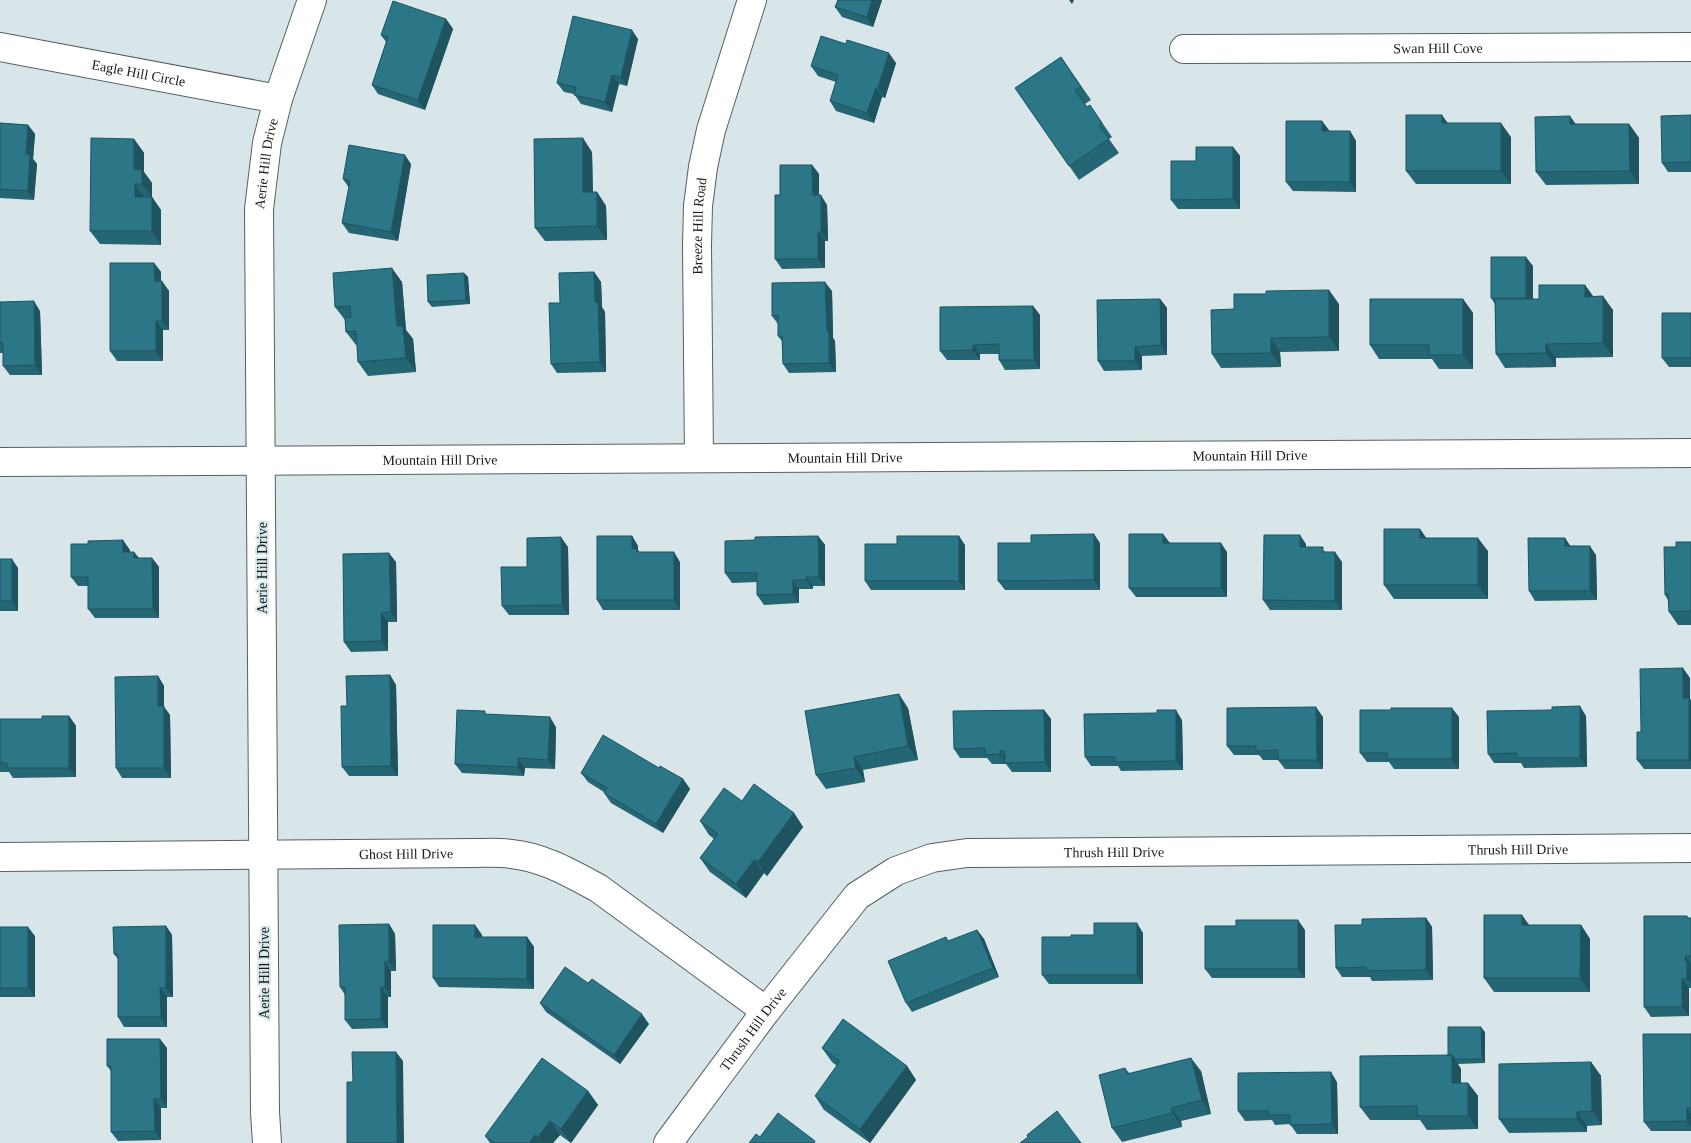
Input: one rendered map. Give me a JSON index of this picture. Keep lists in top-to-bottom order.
{
  "streets": {
    "street": [
      "Swan Hill Cove",
      "Eagle Hill Circle",
      "Aerie Hill Drive",
      "Breeze Hill Road",
      "Mountain Hill Drive",
      "Thrush Hill Drive",
      "Ghost Hill Drive"
    ]
  },
  "crossings": [
    ["Eagle Hill Circle", "Aerie Hill Drive"],
    ["Aerie Hill Drive", "Mountain Hill Drive"],
    ["Aerie Hill Drive", "Ghost Hill Drive"],
    ["Breeze Hill Road", "Mountain Hill Drive"],
    ["Thrush Hill Drive", "Ghost Hill Drive"]
  ]
}
